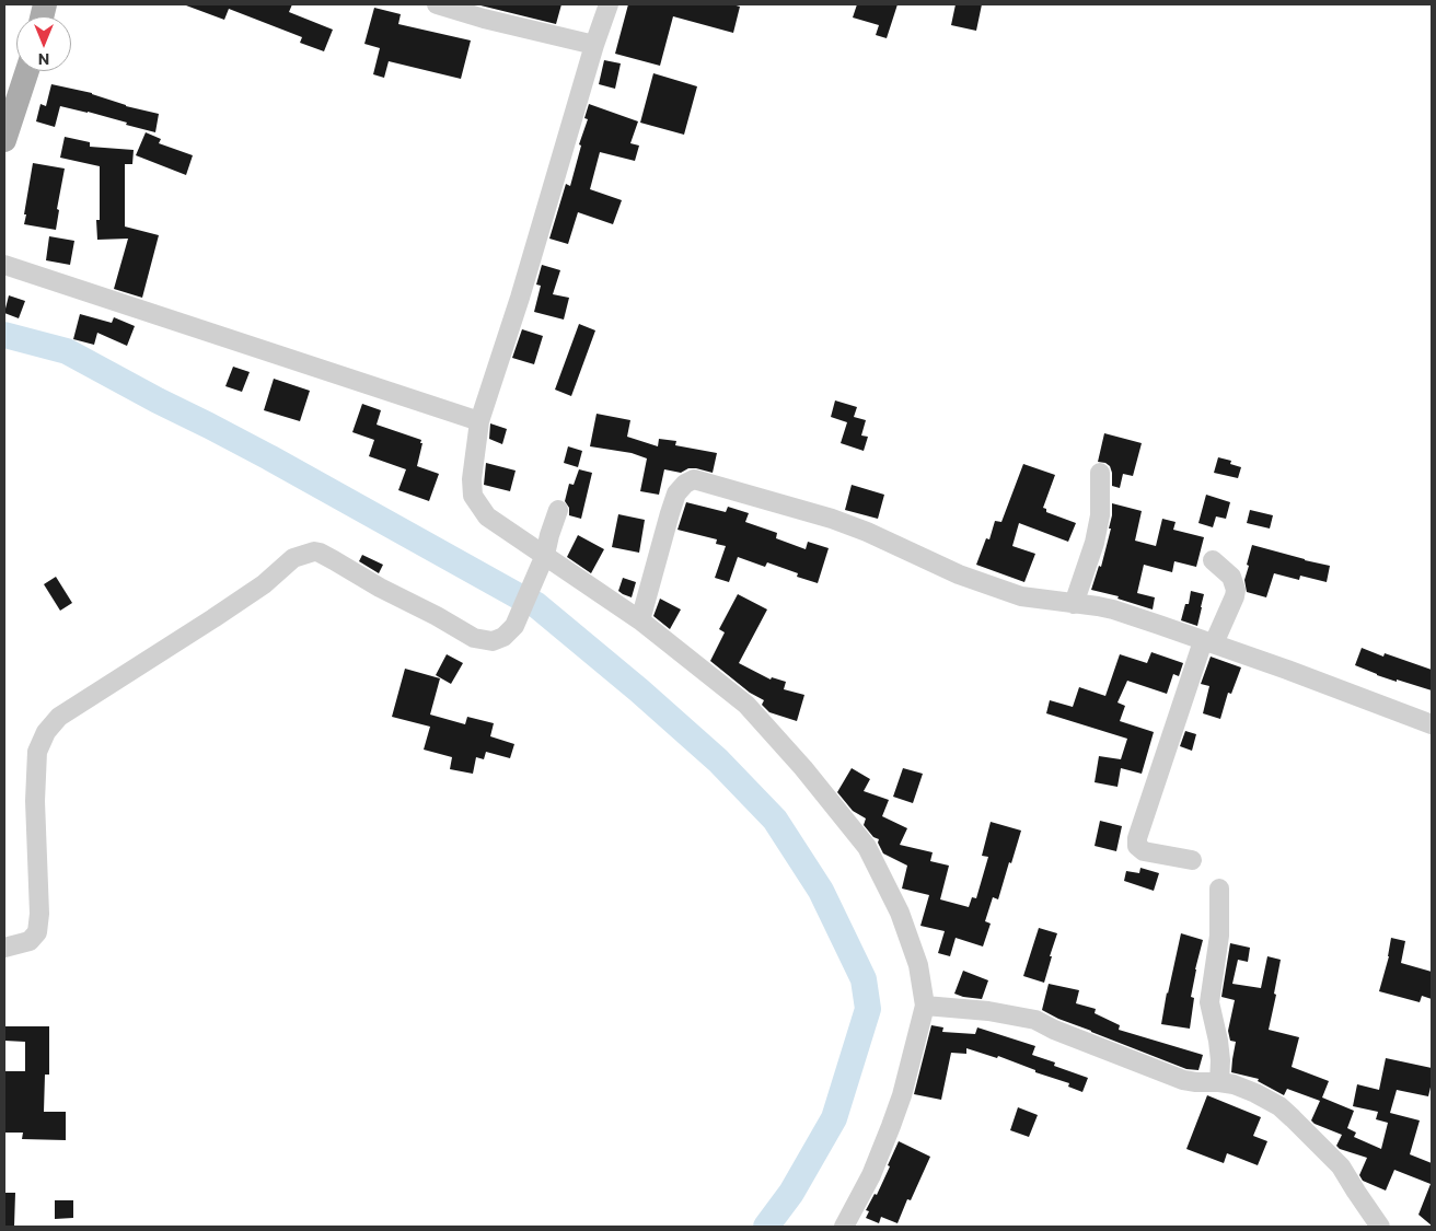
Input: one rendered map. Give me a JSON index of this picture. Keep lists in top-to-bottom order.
{
  "north": "bottom"
}
